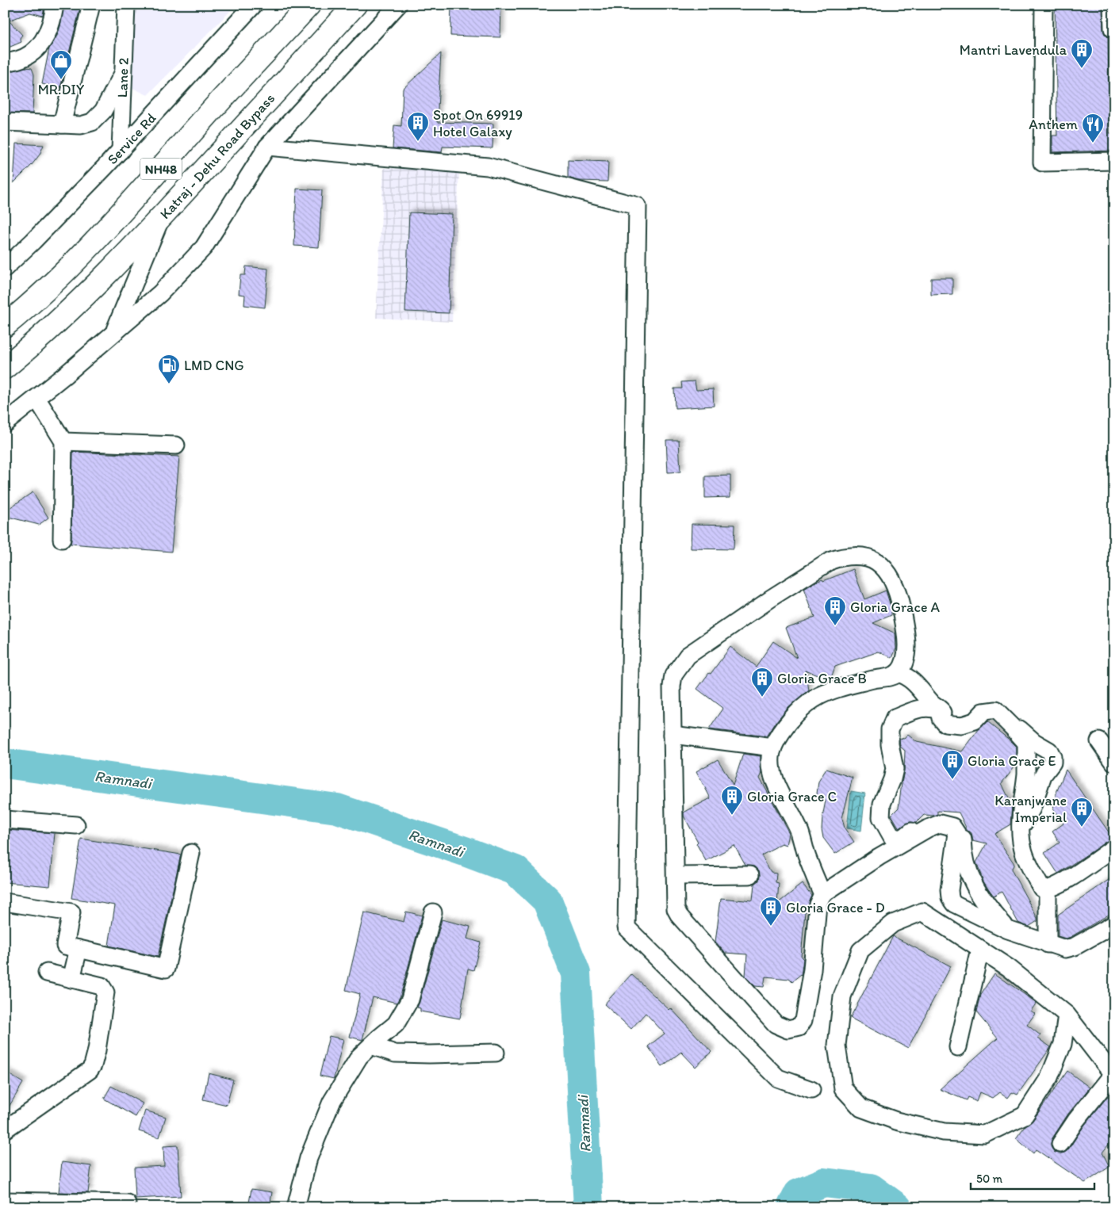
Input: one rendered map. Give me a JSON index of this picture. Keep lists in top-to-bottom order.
{
  "streets": {
    "highway": ["Katraj - Dehu Road Bypass", "NH48"],
    "street": ["Lane 2", "Service Rd"]
  },
  "crossings": [
    ["Lane 2", "Service Rd"]
  ],
  "water": ["Ramnadi"],
  "places": {
    "building": [
      "Mantri Lavendula",
      "Spot On 69919 Hotel Galaxy",
      "Gloria Grace A",
      "Gloria Grace B",
      "Gloria Grace E",
      "Gloria Grace C",
      "Karanjwane Imperial",
      "Gloria Grace - D"
    ],
    "shop": ["MR.DIY"],
    "restaurant": ["Anthem"],
    "fuel station": ["LMD CNG"]
  },
  "scale_bar": "50 m"
}
